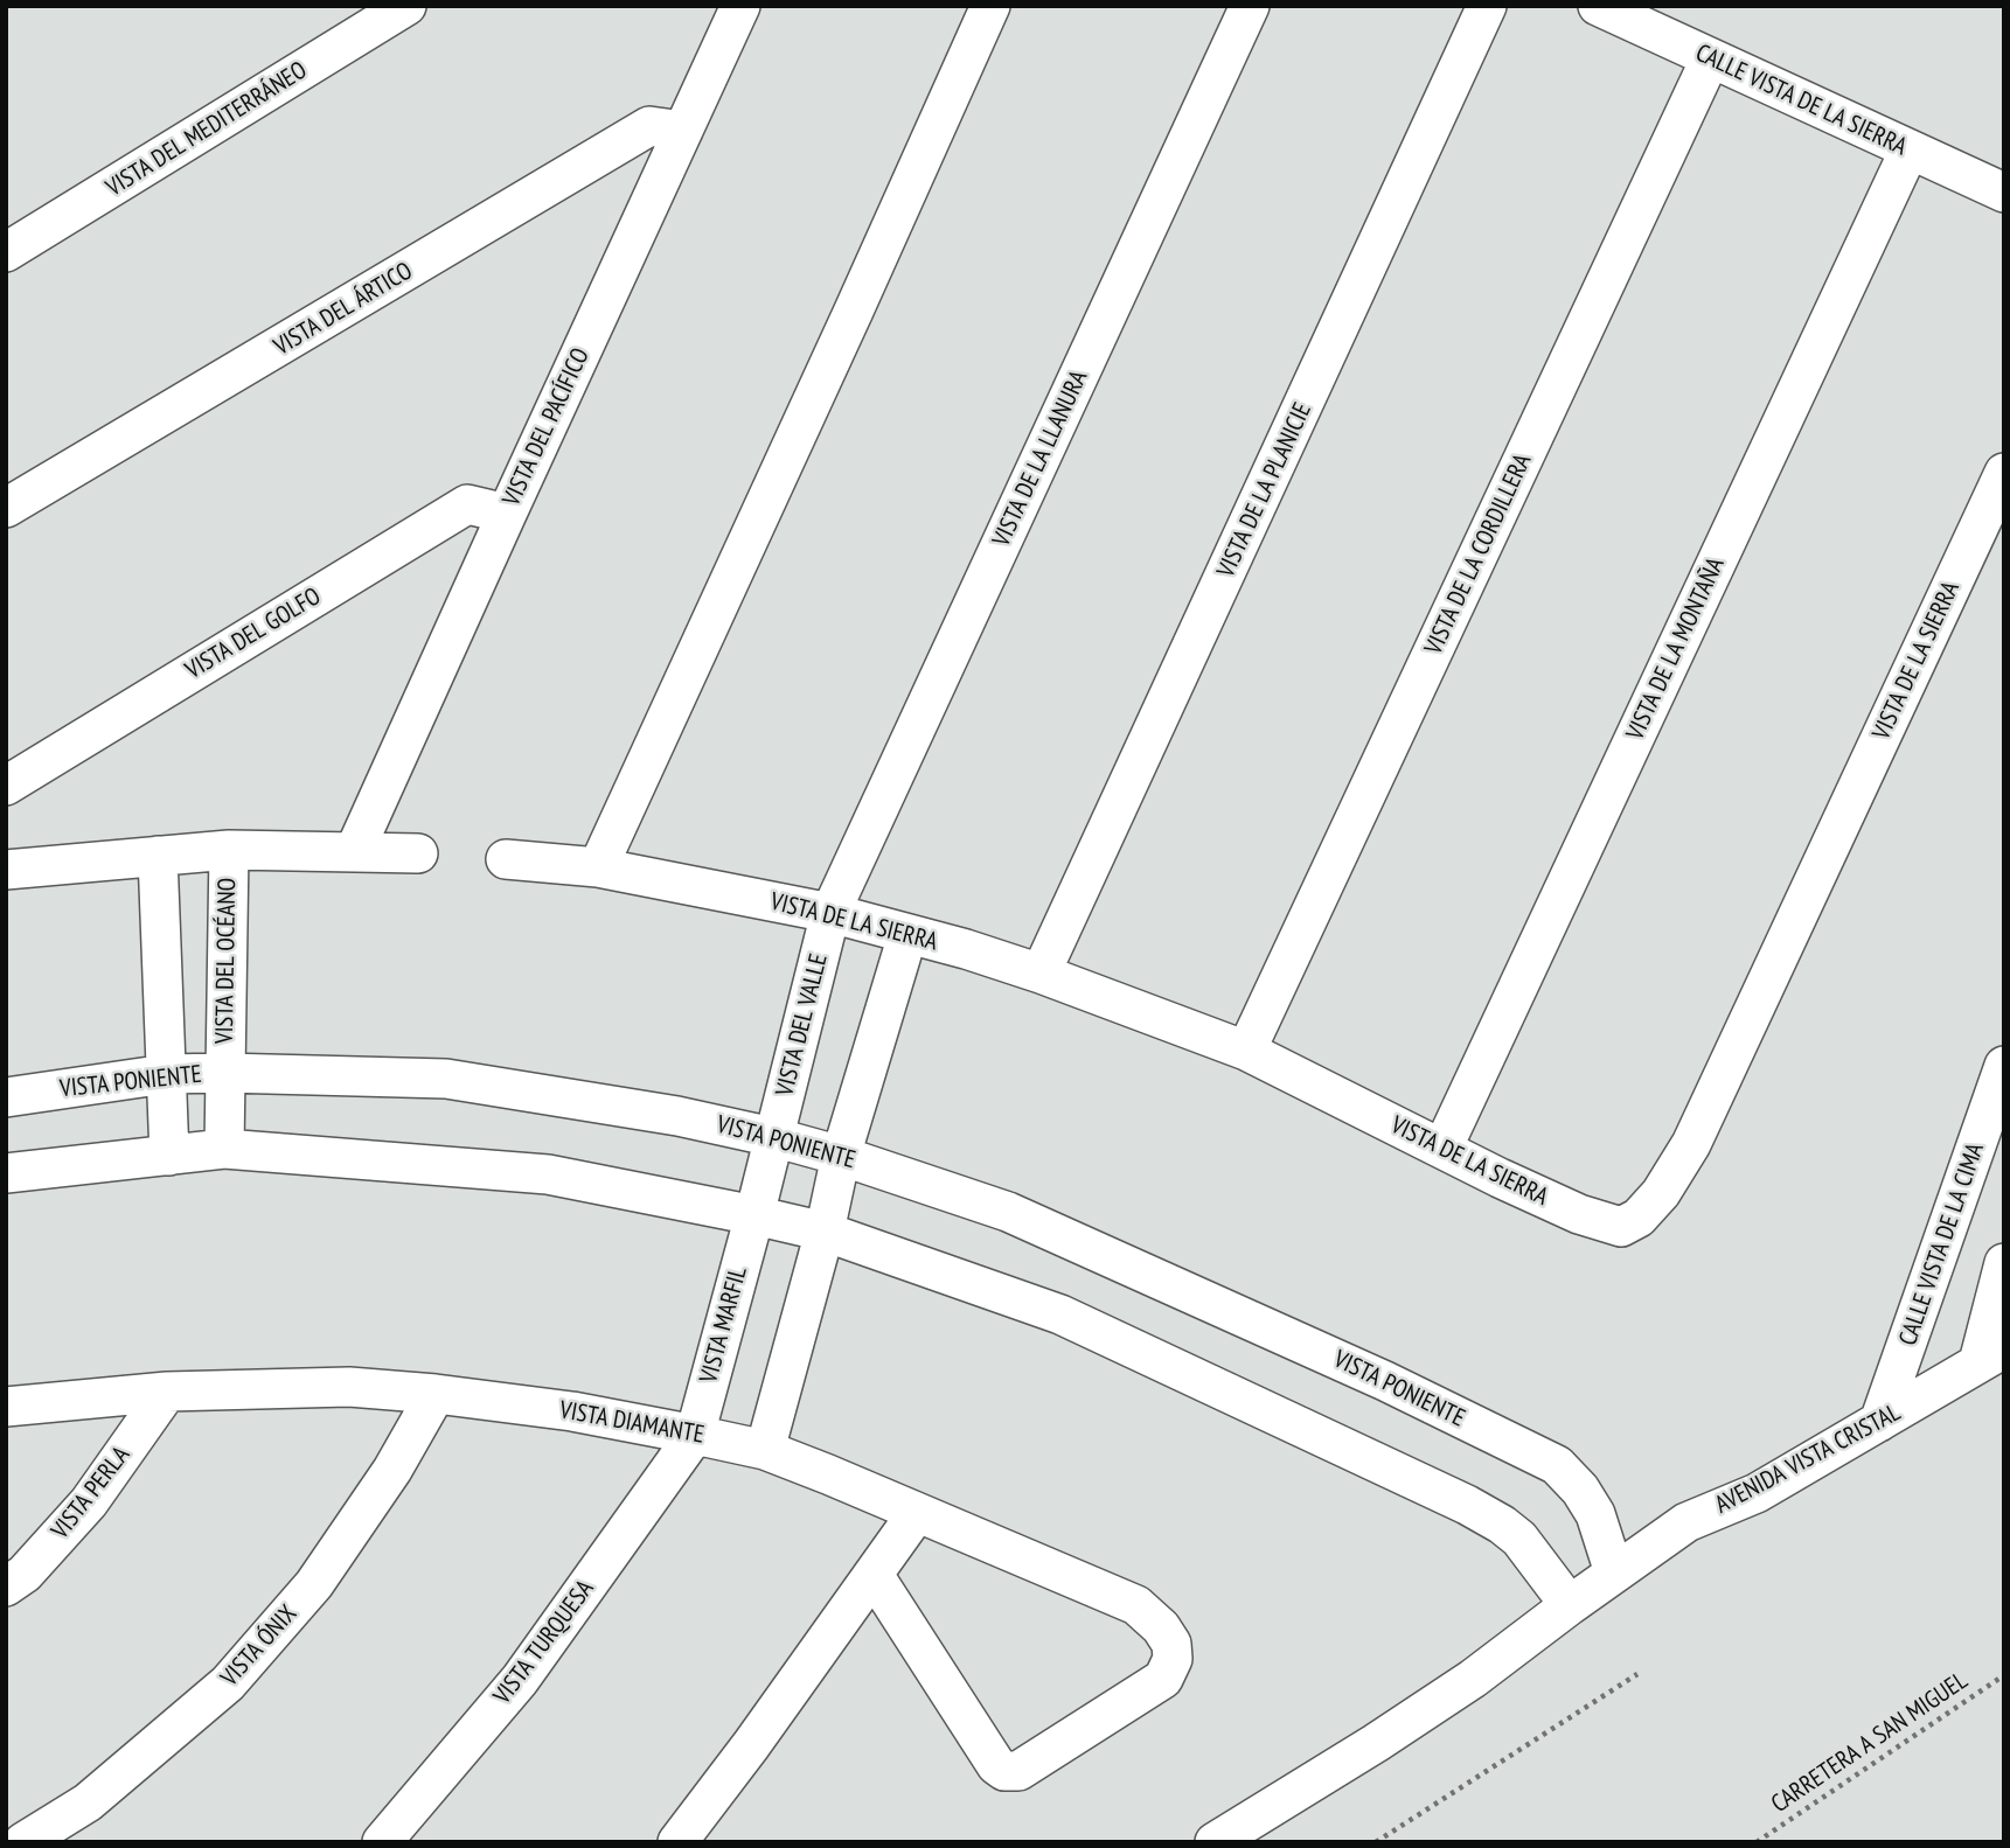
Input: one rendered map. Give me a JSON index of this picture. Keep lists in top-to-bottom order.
{
  "streets": {
    "street": [
      "CALLE VISTA DE LA SIERRA",
      "VISTA DEL MEDITERRÁNEO",
      "VISTA DEL ÁRTICO",
      "VISTA DEL PACÍFICO",
      "VISTA DE LA LLANURA",
      "VISTA DE LA PLANICIE",
      "VISTA DE LA CORDILLERA",
      "VISTA DEL GOLFO",
      "VISTA DE LA MONTAÑA",
      "VISTA DE LA SIERRA",
      "VISTA DEL OCÉANO",
      "VISTA DEL VALLE",
      "VISTA PONIENTE",
      "CALLE VISTA DE LA CIMA",
      "VISTA MARFIL",
      "VISTA DIAMANTE",
      "AVENIDA VISTA CRISTAL",
      "VISTA PERLA",
      "VISTA TURQUESA",
      "VISTA ÓNIX"
    ],
    "path": ["CARRETERA A SAN MIGUEL"]
  },
  "crossings": [
    ["CALLE VISTA DE LA SIERRA", "VISTA DE LA CORDILLERA"],
    ["CALLE VISTA DE LA SIERRA", "VISTA DE LA MONTAÑA"],
    ["VISTA DEL ÁRTICO", "VISTA DEL PACÍFICO"],
    ["VISTA DEL PACÍFICO", "VISTA DEL GOLFO"],
    ["VISTA DE LA LLANURA", "VISTA DE LA SIERRA"],
    ["VISTA DE LA LLANURA", "VISTA DEL VALLE"],
    ["VISTA DE LA PLANICIE", "VISTA DE LA SIERRA"],
    ["VISTA DE LA CORDILLERA", "VISTA DE LA SIERRA"],
    ["VISTA DE LA MONTAÑA", "VISTA DE LA SIERRA"],
    ["VISTA DE LA SIERRA", "VISTA DEL VALLE"],
    ["VISTA DEL OCÉANO", "VISTA PONIENTE"],
    ["VISTA DEL VALLE", "VISTA PONIENTE"],
    ["VISTA DEL VALLE", "VISTA MARFIL"],
    ["VISTA PONIENTE", "AVENIDA VISTA CRISTAL"],
    ["CALLE VISTA DE LA CIMA", "AVENIDA VISTA CRISTAL"],
    ["VISTA MARFIL", "VISTA DIAMANTE"],
    ["VISTA MARFIL", "VISTA TURQUESA"],
    ["VISTA DIAMANTE", "VISTA PERLA"],
    ["VISTA DIAMANTE", "VISTA TURQUESA"],
    ["VISTA DIAMANTE", "VISTA ÓNIX"]
  ]
}
